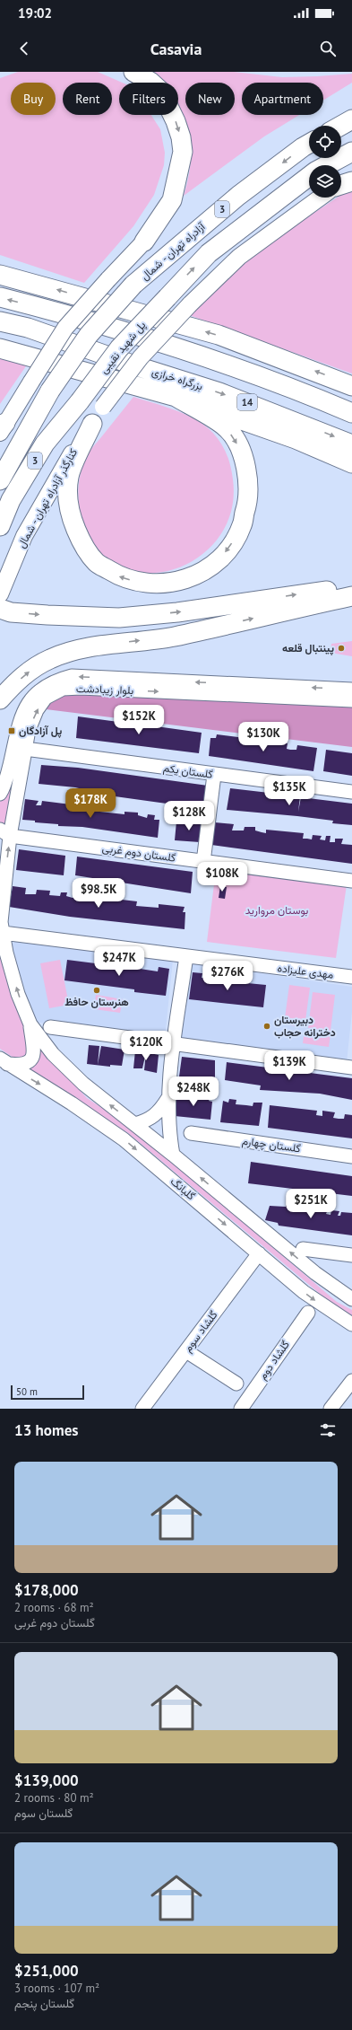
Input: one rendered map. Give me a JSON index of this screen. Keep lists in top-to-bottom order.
{
  "streets": {
    "highway": [
      "3",
      "آزادراه تهران - شمال",
      "پل شهید نقیبی",
      "بزرگراه خرازی",
      "14"
    ],
    "main road": ["کنارگذر آزادراه تهران - شمال"],
    "street": [
      "بلوار زیبادشت",
      "گلستان یکم",
      "گلستان دوم غربی",
      "مهدی علیزاده",
      "گلستان چهارم",
      "گلبانگ",
      "گلشاد سوم",
      "گلشاد دوم"
    ]
  },
  "crossings": [
    ["پل شهید نقیبی", "کنارگذر آزادراه تهران - شمال"],
    ["بلوار زیبادشت", "گلستان یکم"],
    ["بلوار زیبادشت", "گلستان دوم غربی"],
    ["بلوار زیبادشت", "مهدی علیزاده"],
    ["بلوار زیبادشت", "گلبانگ"],
    ["گلبانگ", "گلشاد سوم"]
  ],
  "one_way": ["آزادراه تهران - شمال", "پل شهید نقیبی"],
  "parks": ["بوستان مروارید"],
  "places": {
    "other": ["پینتبال قلعه", "هنرستان حافظ", "دبیرستان دخترانه حجاب"],
    "transit": ["پل آزادگان"]
  },
  "scale_bar": "50 m",
  "page": {
    "status": "19:02",
    "header": "Casavia",
    "chip": [
      "Buy",
      "Rent",
      "Filters",
      "New",
      "Apartment"
    ],
    "price": [
      "$152K",
      "$130K",
      "$135K",
      "$178K",
      "$128K",
      "$108K",
      "$98.5K",
      "$247K",
      "$276K",
      "$120K",
      "$139K",
      "$248K",
      "$251K"
    ],
    "scale": "50 m",
    "heading": "13 homes",
    "list": [
      {
        "name": "$178,000",
        "note": "2 rooms · 68 m² · گلستان دوم غربی"
      },
      {
        "name": "$139,000",
        "note": "2 rooms · 80 m² · گلستان سوم"
      },
      {
        "name": "$251,000",
        "note": "3 rooms · 107 m² · گلستان پنجم"
      }
    ]
  }
}
